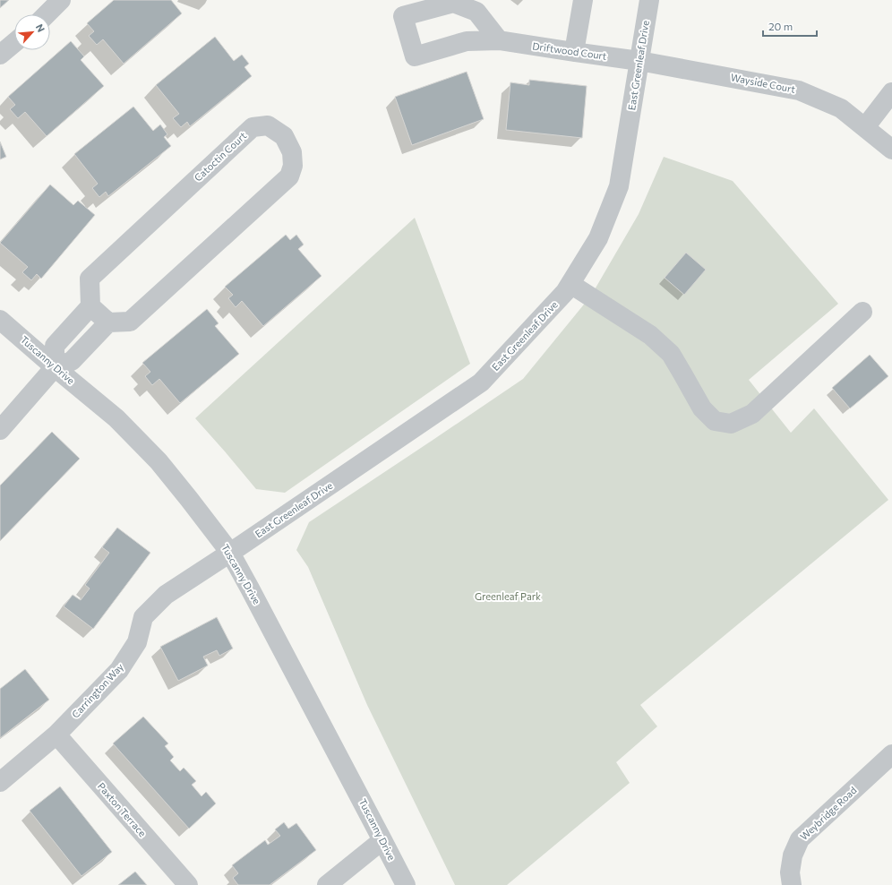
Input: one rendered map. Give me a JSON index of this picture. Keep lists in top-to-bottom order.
{
  "streets": {
    "street": [
      "Driftwood Court",
      "East Greenleaf Drive",
      "Wayside Court",
      "Catoctin Court",
      "Tuscanny Drive",
      "Carrington Way",
      "Paxton Terrace",
      "Weybridge Road"
    ]
  },
  "crossings": [
    ["Driftwood Court", "East Greenleaf Drive"],
    ["Driftwood Court", "Wayside Court"],
    ["East Greenleaf Drive", "Wayside Court"],
    ["East Greenleaf Drive", "Tuscanny Drive"],
    ["East Greenleaf Drive", "Carrington Way"],
    ["Tuscanny Drive", "Carrington Way"],
    ["Carrington Way", "Paxton Terrace"]
  ],
  "parks": ["Greenleaf Park"],
  "scale_bar": "20 m",
  "north": "top right"
}
